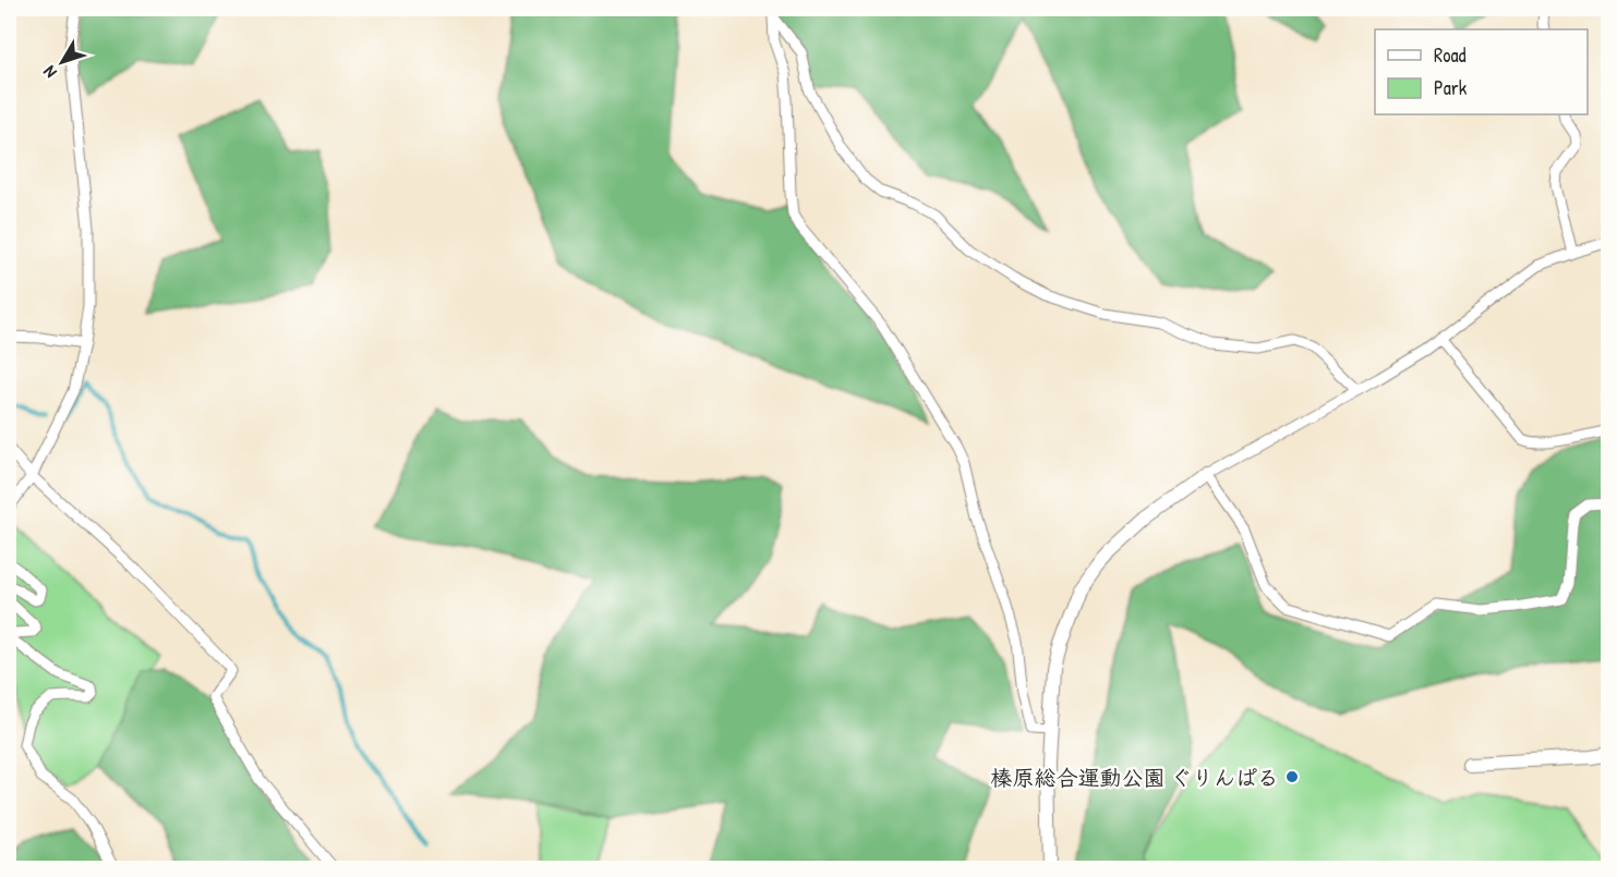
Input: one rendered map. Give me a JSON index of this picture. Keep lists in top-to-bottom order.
{
  "places": ["榛原総合運動公園 ぐりんぱる"],
  "legend": ["Road", "Park"],
  "north": "bottom left"
}
